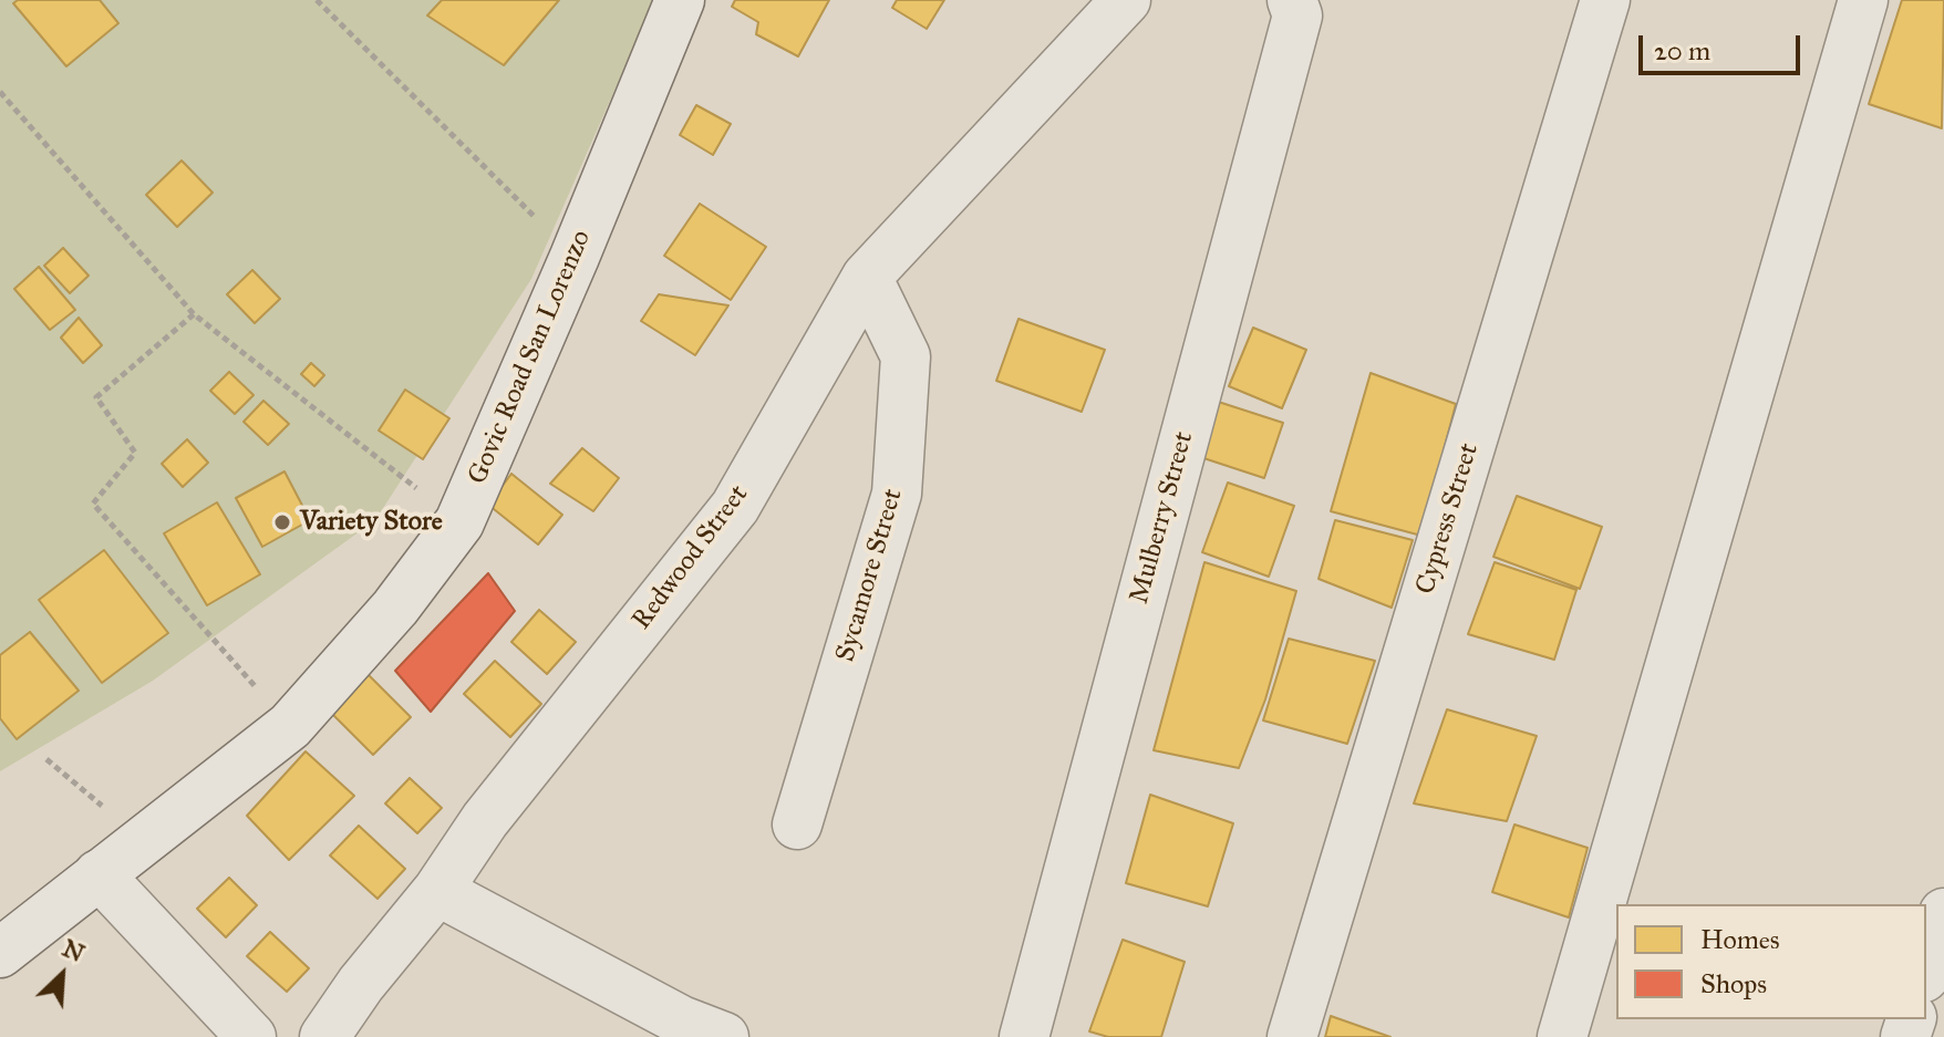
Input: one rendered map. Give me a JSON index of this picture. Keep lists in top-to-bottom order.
{
  "streets": {
    "street": [
      "Govic Road San Lorenzo",
      "Mulberry Street",
      "Cypress Street",
      "Redwood Street",
      "Sycamore Street"
    ]
  },
  "crossings": [
    ["Redwood Street", "Sycamore Street"]
  ],
  "places": ["Variety Store"],
  "legend": ["Homes", "Shops"],
  "scale_bar": "20 m",
  "north": "top right"
}
